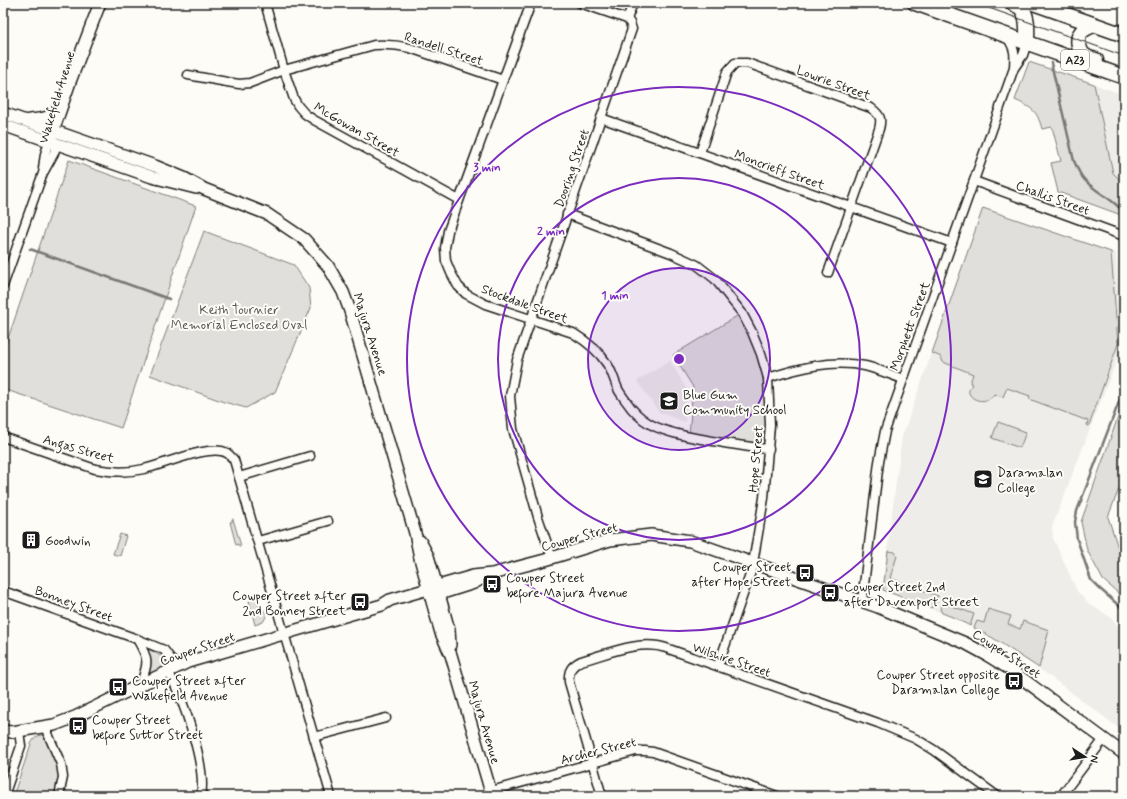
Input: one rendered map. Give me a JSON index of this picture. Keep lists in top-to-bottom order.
{
  "streets": {
    "highway": ["A23"],
    "main road": ["Wakefield Avenue", "Majura Avenue", "Cowper Street"],
    "street": [
      "Randell Street",
      "Lowrie Street",
      "McGowan Street",
      "Dooring Street",
      "Moncrieff Street",
      "Challis Street",
      "Stockdale Street",
      "Morphett Street",
      "Angas Street",
      "Hope Street",
      "Bonney Street",
      "Wilshire Street",
      "Archer Street"
    ]
  },
  "crossings": [
    ["Randell Street", "McGowan Street"],
    ["Randell Street", "Stockdale Street"],
    ["A23", "Morphett Street"],
    ["Lowrie Street", "Moncrieff Street"],
    ["Wakefield Avenue", "Majura Avenue"],
    ["McGowan Street", "Stockdale Street"],
    ["Dooring Street", "Moncrieff Street"],
    ["Dooring Street", "Stockdale Street"],
    ["Dooring Street", "Hope Street"],
    ["Dooring Street", "Cowper Street"],
    ["Moncrieff Street", "Morphett Street"],
    ["Challis Street", "Morphett Street"],
    ["Stockdale Street", "Hope Street"],
    ["Morphett Street", "Cowper Street"],
    ["Majura Avenue", "Cowper Street"],
    ["Majura Avenue", "Archer Street"],
    ["Hope Street", "Cowper Street"],
    ["Hope Street", "Wilshire Street"],
    ["Cowper Street", "Bonney Street"],
    ["Wilshire Street", "Archer Street"]
  ],
  "parks": ["Keith Tournier Memorial Enclosed Oval"],
  "places": {
    "school or university": ["Blue Gum Community School", "Daramalan College"],
    "building": ["Goodwin"],
    "bus stop": [
      "Cowper Street after Hope Street",
      "Cowper Street before Majura Avenue",
      "Cowper Street 2nd after Davenport Street",
      "Cowper Street after 2nd Bonney Street",
      "Cowper Street opposite Daramalan College",
      "Cowper Street after Wakefield Avenue",
      "Cowper Street before Suttor Street"
    ]
  },
  "north": "right",
  "rings": ["3 min", "2 min", "1 min"]
}
